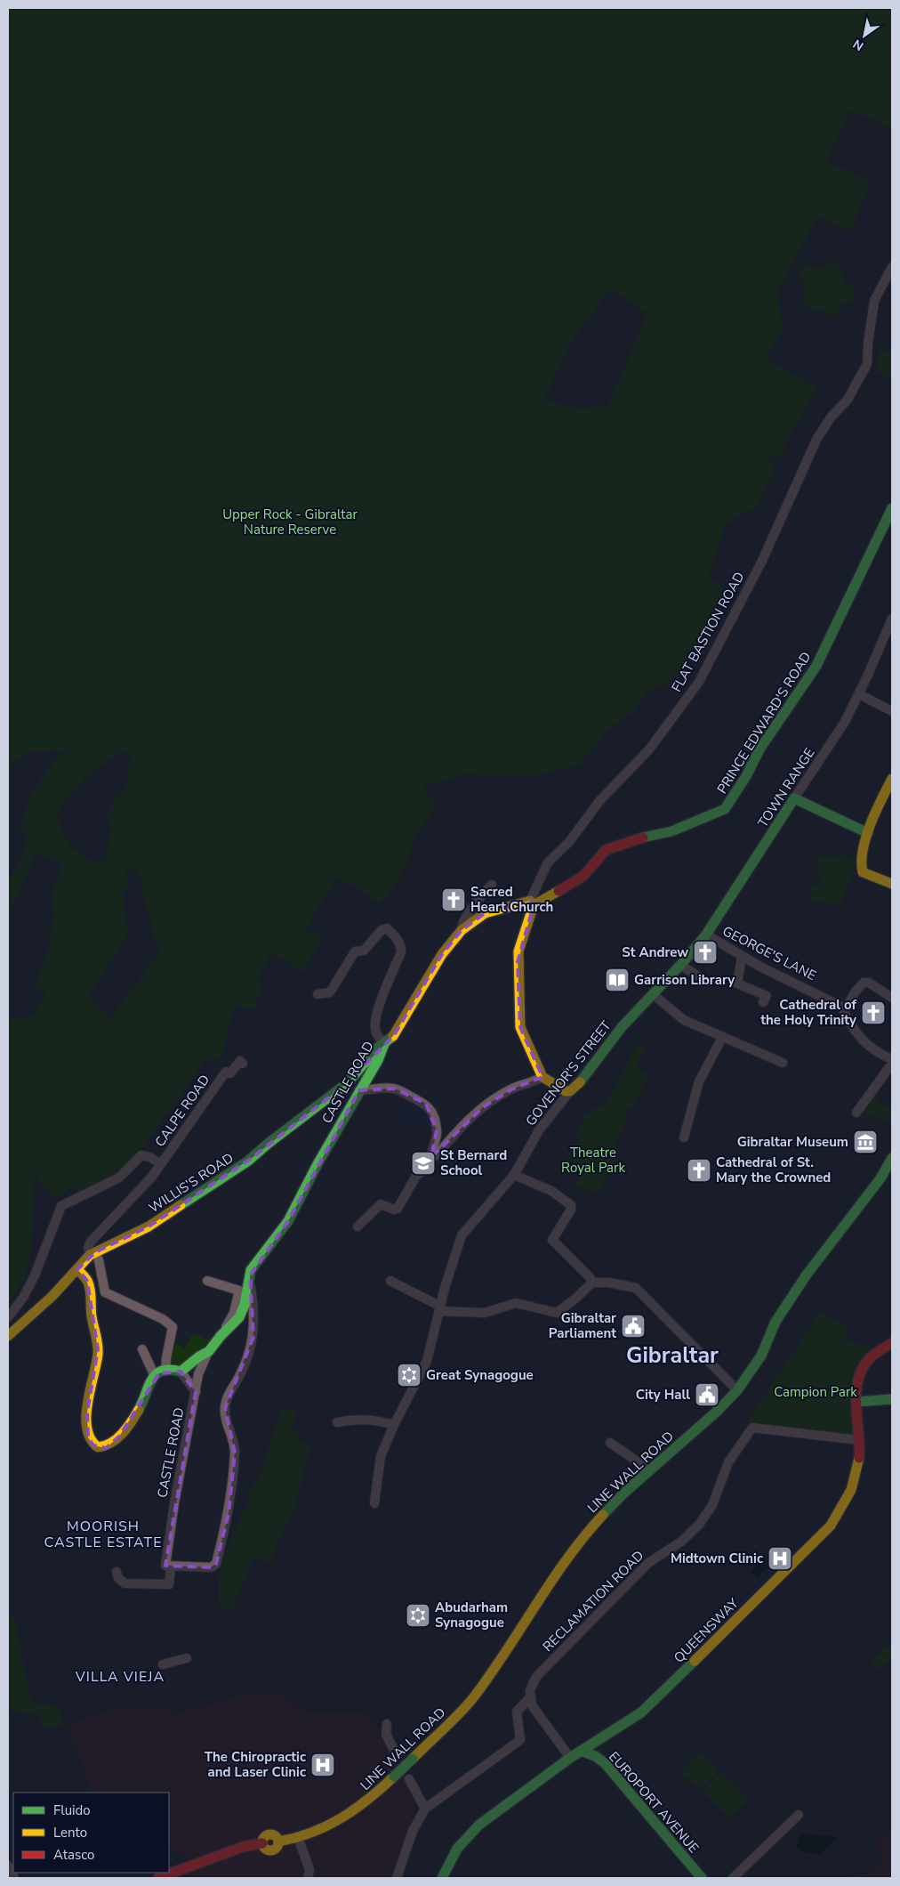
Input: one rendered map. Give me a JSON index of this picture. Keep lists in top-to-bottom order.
{
  "streets": {
    "street": [
      "FLAT BASTION ROAD",
      "PRINCE EDWARD'S ROAD",
      "TOWN RANGE",
      "GEORGE'S LANE",
      "GOVENOR'S STREET",
      "CASTLE ROAD",
      "CALPE ROAD",
      "WILLIS’S ROAD",
      "LINE WALL ROAD",
      "RECLAMATION ROAD",
      "QUEENSWAY",
      "EUROPORT AVENUE"
    ]
  },
  "crossings": [
    ["FLAT BASTION ROAD", "PRINCE EDWARD'S ROAD"],
    ["FLAT BASTION ROAD", "CASTLE ROAD"],
    ["PRINCE EDWARD'S ROAD", "CASTLE ROAD"],
    ["TOWN RANGE", "GEORGE'S LANE"],
    ["TOWN RANGE", "GOVENOR'S STREET"],
    ["CASTLE ROAD", "WILLIS’S ROAD"],
    ["CALPE ROAD", "WILLIS’S ROAD"],
    ["RECLAMATION ROAD", "QUEENSWAY"],
    ["QUEENSWAY", "EUROPORT AVENUE"]
  ],
  "districts": ["Gibraltar", "MOORISH CASTLE ESTATE", "VILLA VIEJA"],
  "parks": ["Upper Rock - Gibraltar Nature Reserve", "Theatre Royal Park", "Campion Park"],
  "places": {
    "church": [
      "Sacred Heart Church",
      "St Andrew",
      "Cathedral of the Holy Trinity",
      "Cathedral of St. Mary the Crowned"
    ],
    "library": ["Garrison Library"],
    "museum": ["Gibraltar Museum"],
    "school or university": ["St Bernard School"],
    "public building": ["Gibraltar Parliament", "City Hall"],
    "synagogue": ["Great Synagogue", "Abudarham Synagogue"],
    "hospital": ["Midtown Clinic", "The Chiropractic and Laser Clinic"]
  },
  "legend": ["Fluido", "Lento", "Atasco"],
  "north": "bottom left"
}
